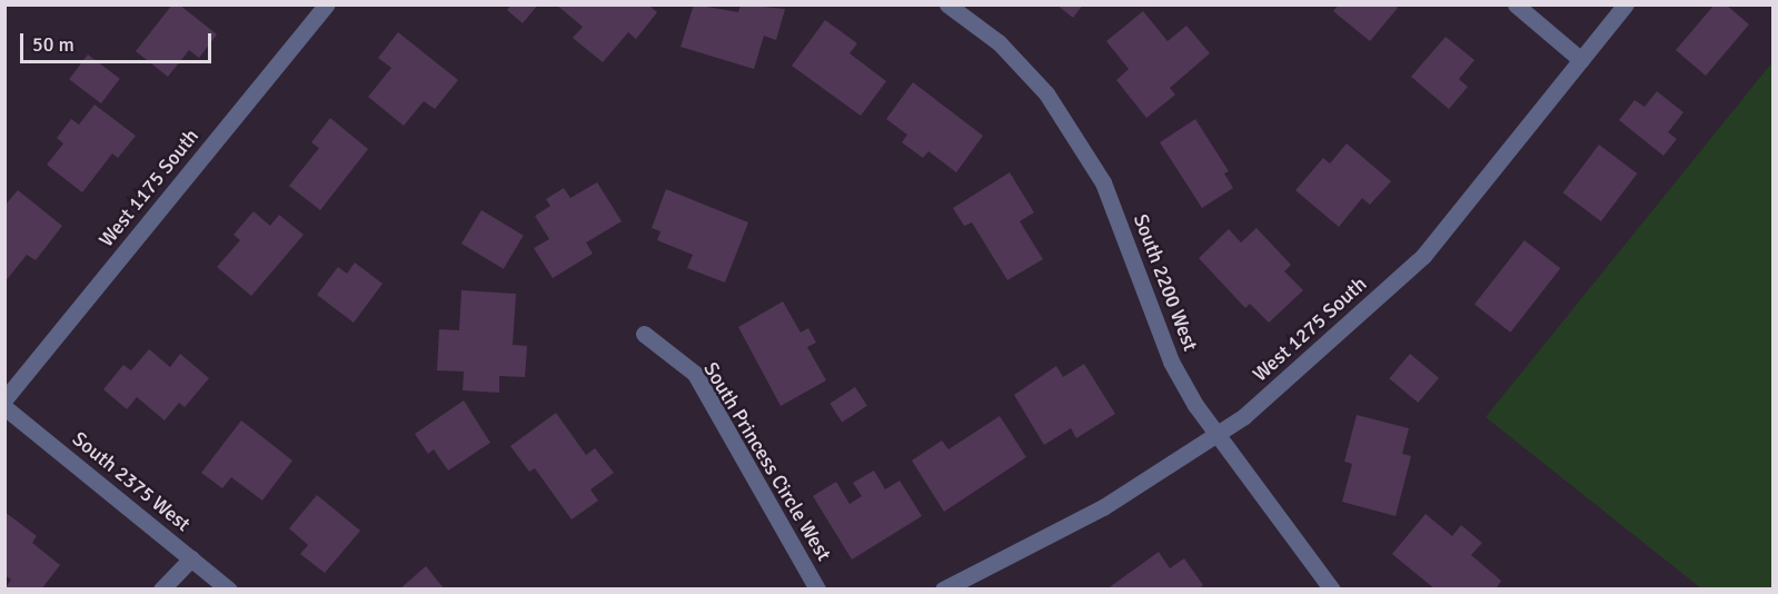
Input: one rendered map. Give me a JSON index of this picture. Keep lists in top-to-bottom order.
{
  "streets": {
    "street": [
      "West 1175 South",
      "South 2200 West",
      "West 1275 South",
      "South Princess Circle West",
      "South 2375 West"
    ]
  },
  "crossings": [
    ["South 2200 West", "West 1275 South"]
  ],
  "scale_bar": "50 m"
}
